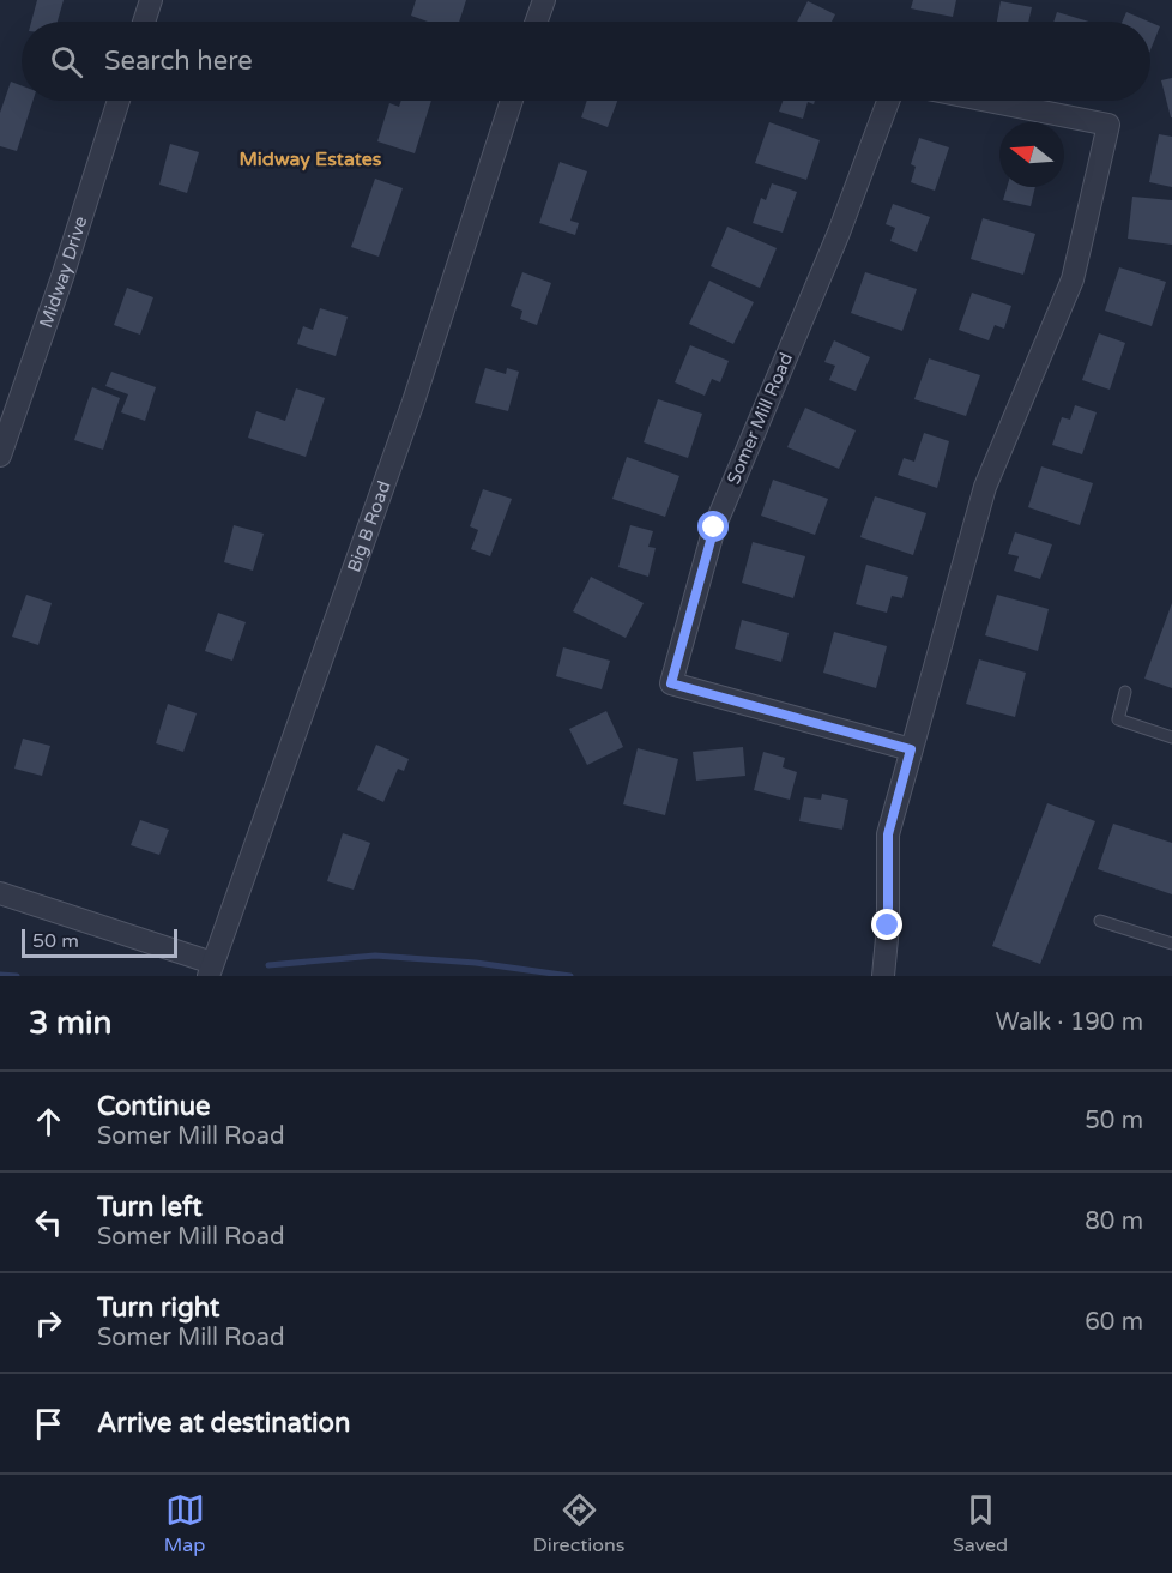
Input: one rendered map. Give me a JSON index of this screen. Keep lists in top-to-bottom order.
{
  "streets": {
    "street": ["Midway Drive", "Somer Mill Road", "Big B Road"]
  },
  "districts": ["Midway Estates"],
  "scale_bar": "50 m",
  "north": "left",
  "page": {
    "search": "Search here",
    "scale": "50 m",
    "heading": ["3 min", "Walk · 190 m"],
    "list": [
      ["Continue", "Somer Mill Road", "50 m"],
      ["Turn left", "Somer Mill Road", "80 m"],
      ["Turn right", "Somer Mill Road", "60 m"],
      "Arrive at destination"
    ],
    "nav": ["Map", "Directions", "Saved"]
  }
}
